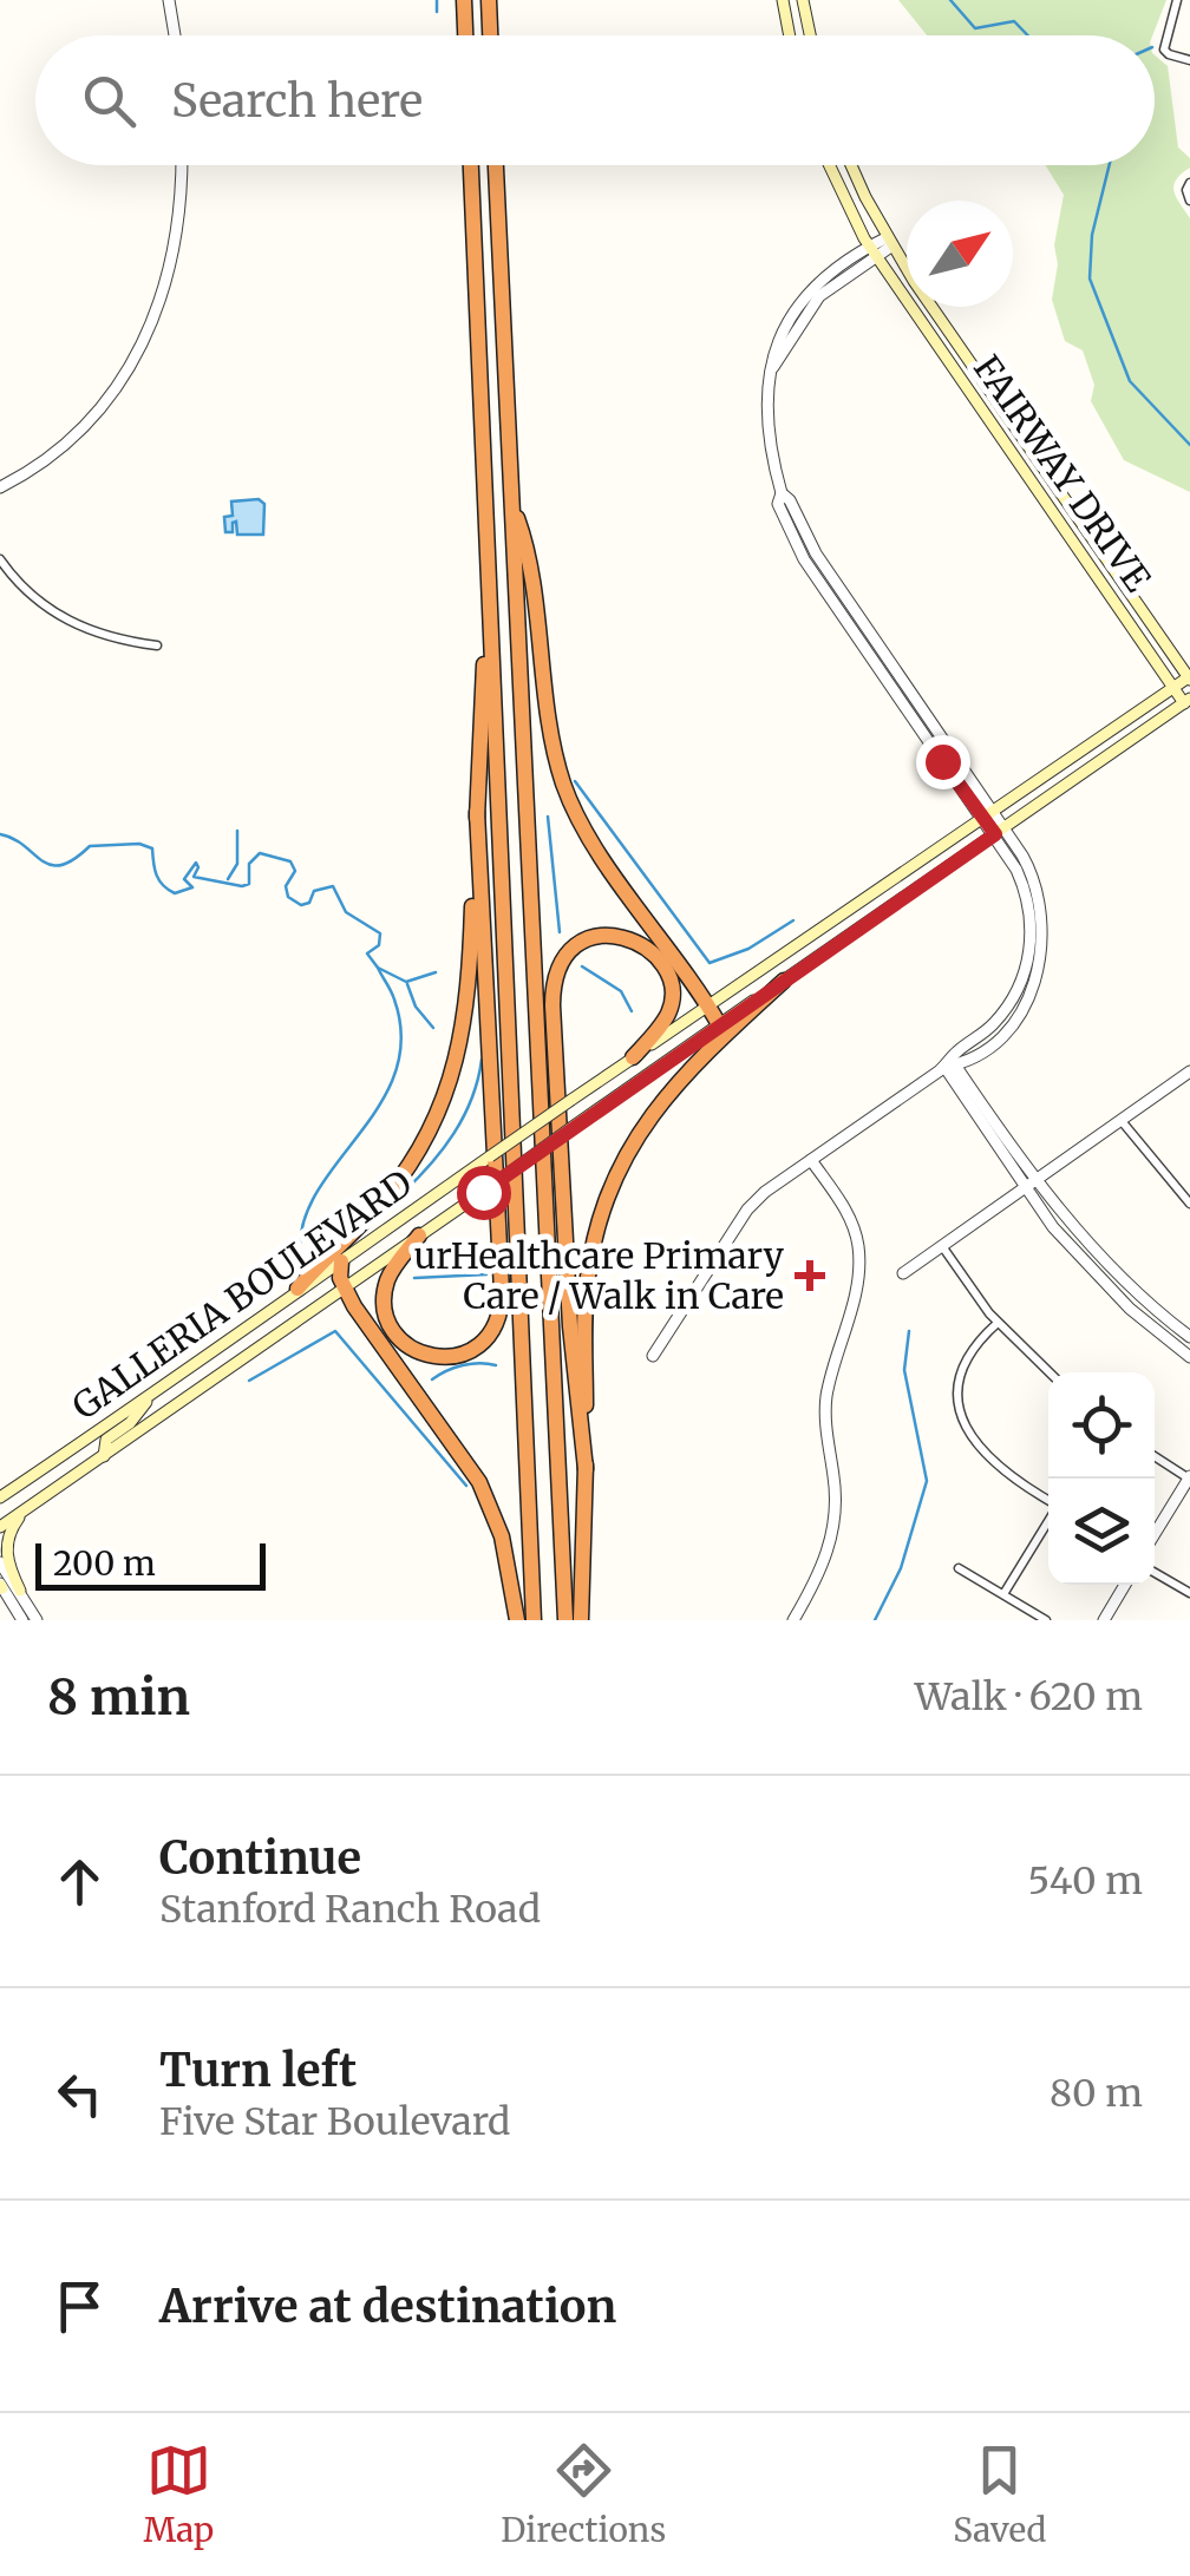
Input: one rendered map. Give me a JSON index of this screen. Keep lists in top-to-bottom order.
{
  "streets": {
    "main road": ["FAIRWAY DRIVE", "GALLERIA BOULEVARD"]
  },
  "crossings": [
    ["FAIRWAY DRIVE", "GALLERIA BOULEVARD"]
  ],
  "places": {
    "health": ["urHealthcare Primary Care / Walk in Care"]
  },
  "scale_bar": "200 m",
  "north": "top right",
  "page": {
    "search": "Search here",
    "scale": "200 m",
    "heading": ["8 min", "Walk · 620 m"],
    "list": [
      ["Continue", "Stanford Ranch Road", "540 m"],
      ["Turn left", "Five Star Boulevard", "80 m"],
      "Arrive at destination"
    ],
    "nav": ["Map", "Directions", "Saved"]
  }
}
